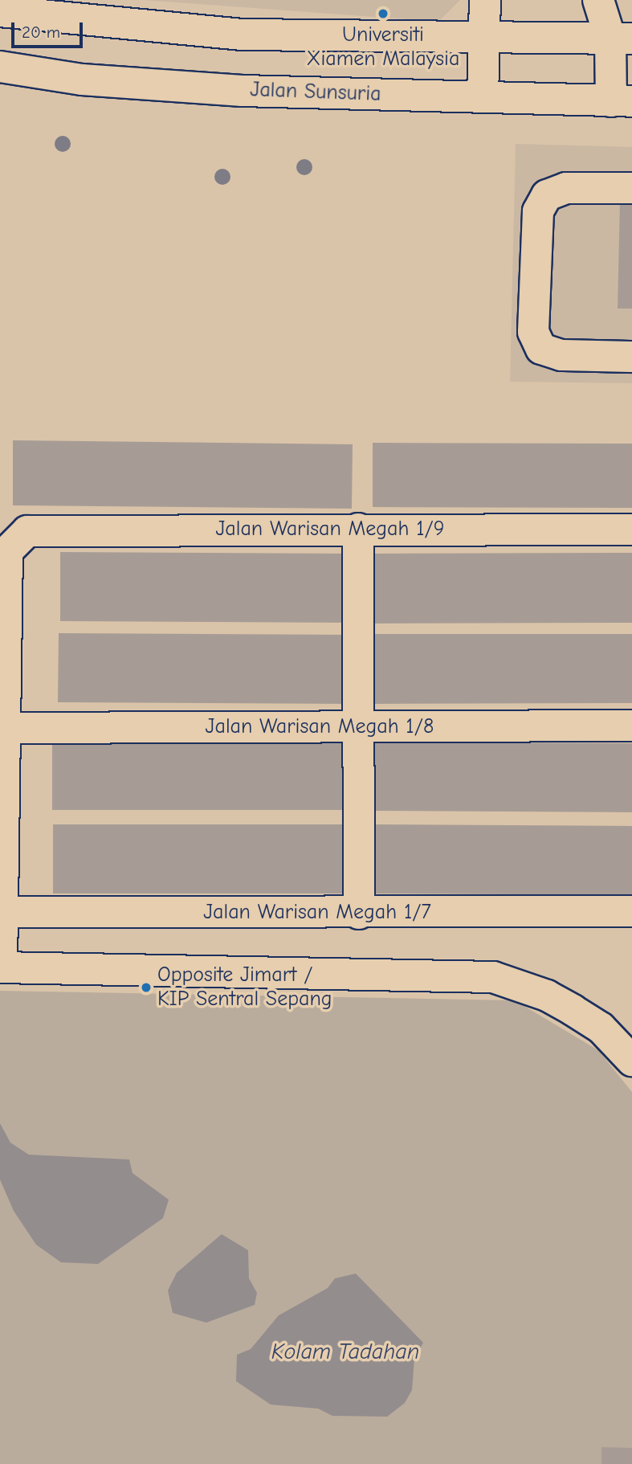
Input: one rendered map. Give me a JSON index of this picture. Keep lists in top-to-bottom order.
{
  "streets": {
    "street": [
      "Jalan Sunsuria",
      "Jalan Warisan Megah 1/9",
      "Jalan Warisan Megah 1/8",
      "Jalan Warisan Megah 1/7"
    ]
  },
  "crossings": [
    ["Jalan Warisan Megah 1/9", "Jalan Warisan Megah 1/8"]
  ],
  "water": ["Kolam Tadahan"],
  "places": ["Universiti Xiamen Malaysia", "Opposite Jimart / KIP Sentral Sepang"],
  "scale_bar": "20 m"
}
